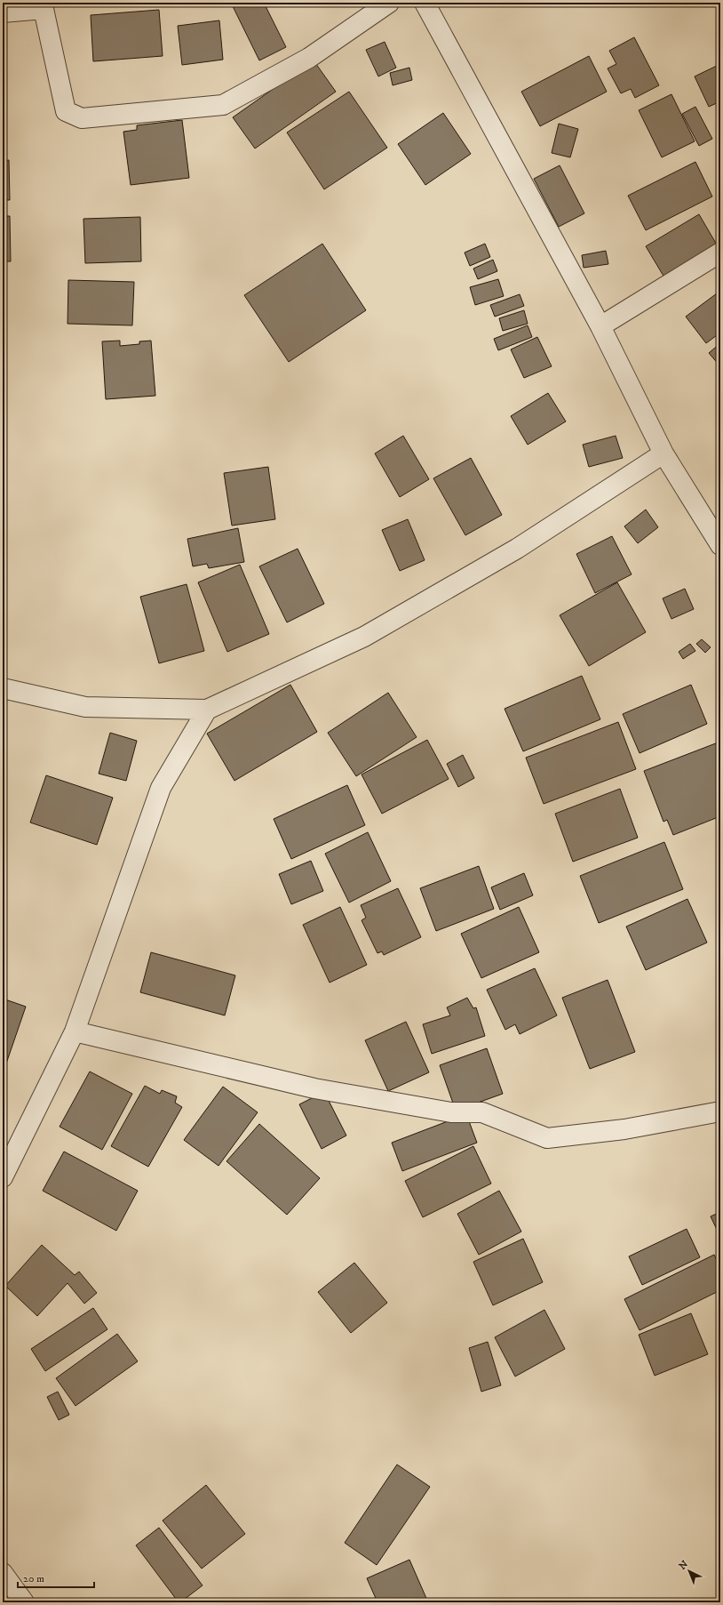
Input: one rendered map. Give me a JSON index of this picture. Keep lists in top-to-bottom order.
{
  "scale_bar": "20 m",
  "north": "top left"
}
